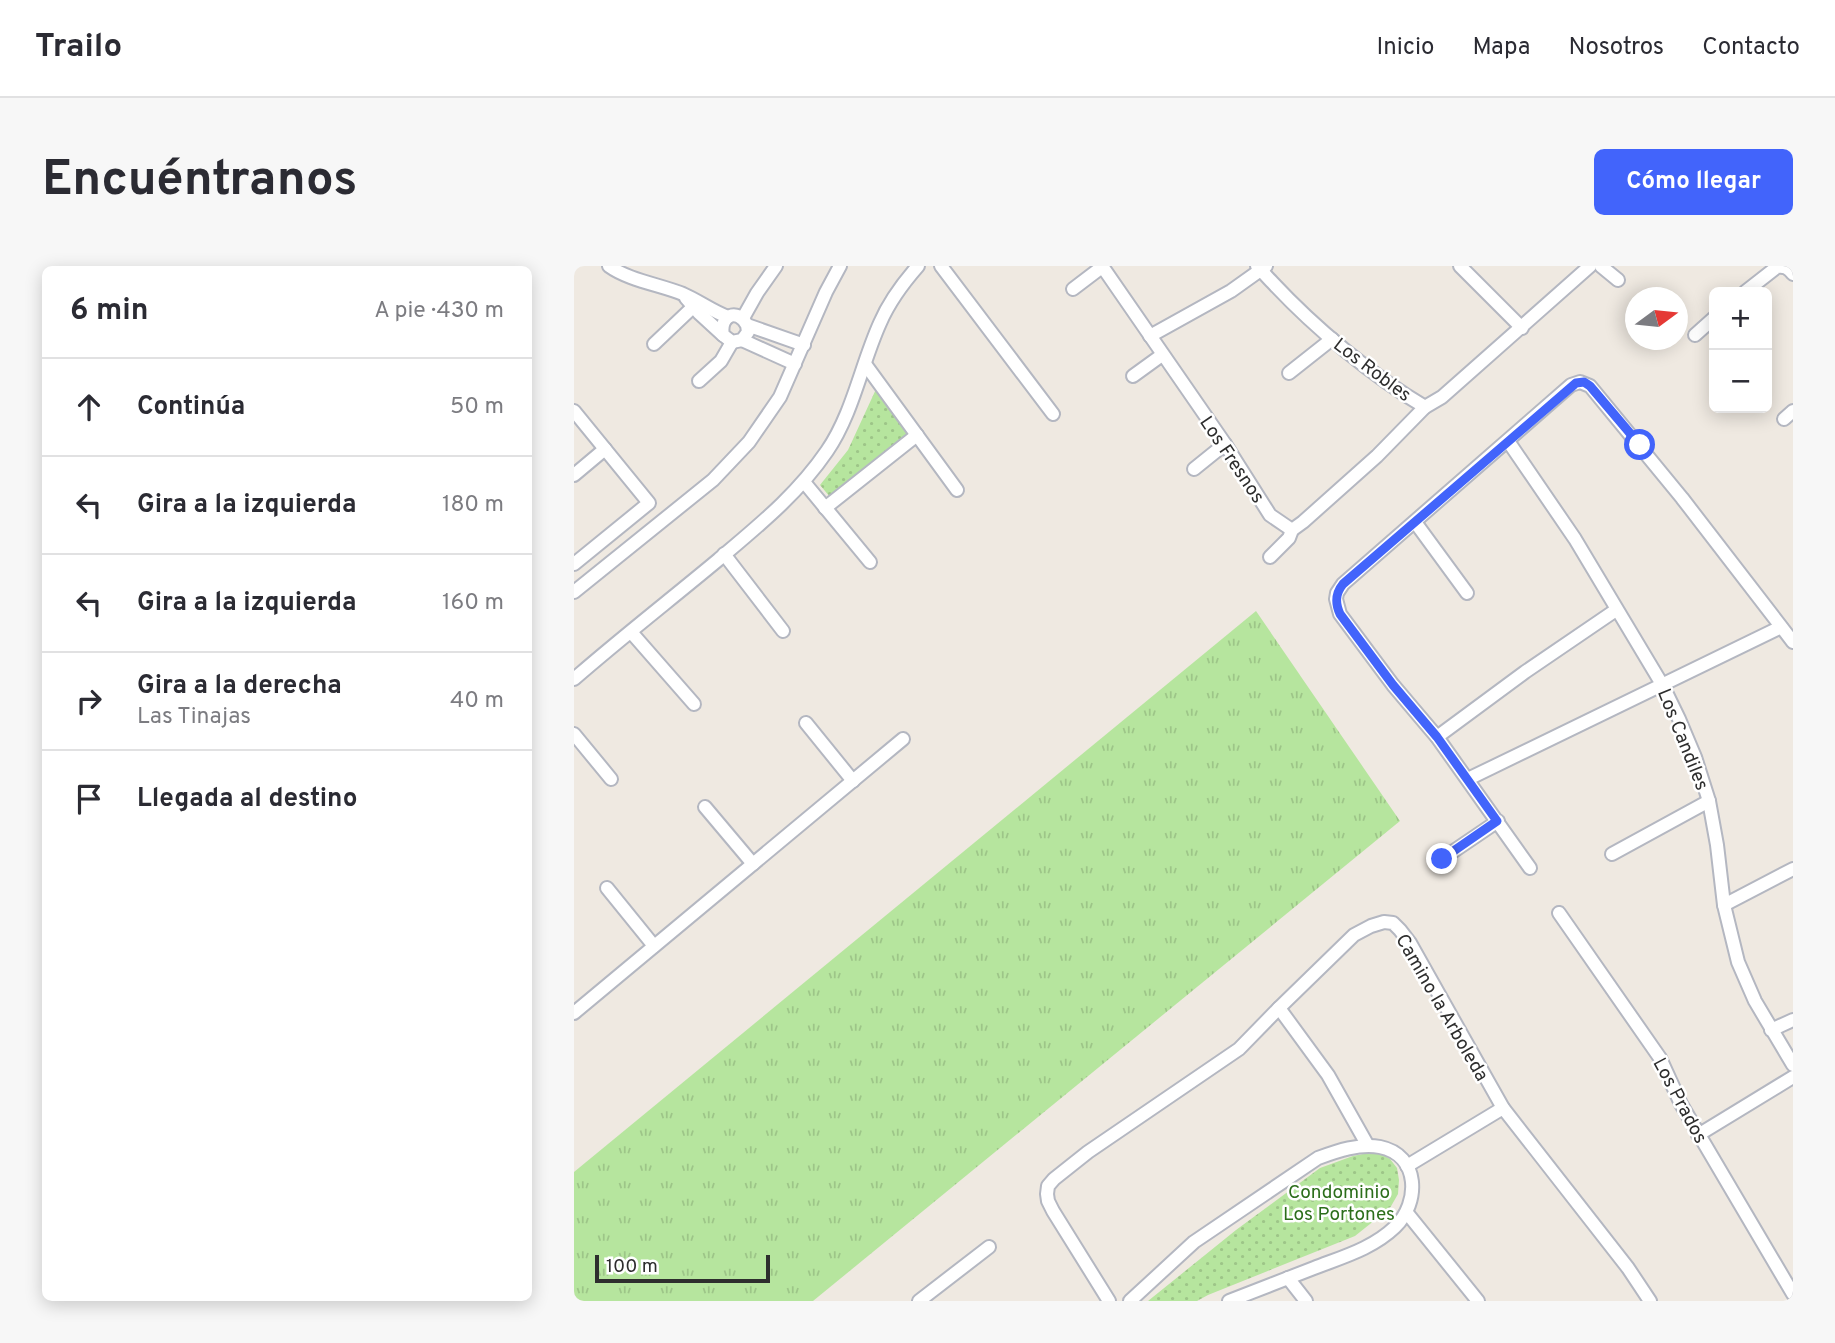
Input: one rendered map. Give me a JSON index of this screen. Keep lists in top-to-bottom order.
{
  "streets": {
    "street": [
      "Los Robles",
      "Los Fresnos",
      "Los Candiles",
      "Camino la Arboleda",
      "Los Prados"
    ]
  },
  "parks": ["Condominio Los Portones"],
  "scale_bar": "100 m",
  "north": "right",
  "page": {
    "header": "Trailo",
    "nav": [
      "Inicio",
      "Mapa",
      "Nosotros",
      "Contacto"
    ],
    "buttons": "Cómo llegar",
    "title": "Encuéntranos",
    "heading": ["6 min", "A pie · 430 m"],
    "map_buttons": ["+", "−"],
    "list": [
      ["Continúa", "50 m"],
      ["Gira a la izquierda", "180 m"],
      ["Gira a la izquierda", "160 m"],
      ["Gira a la derecha", "Las Tinajas", "40 m"],
      "Llegada al destino"
    ],
    "scale": "100 m"
  }
}
